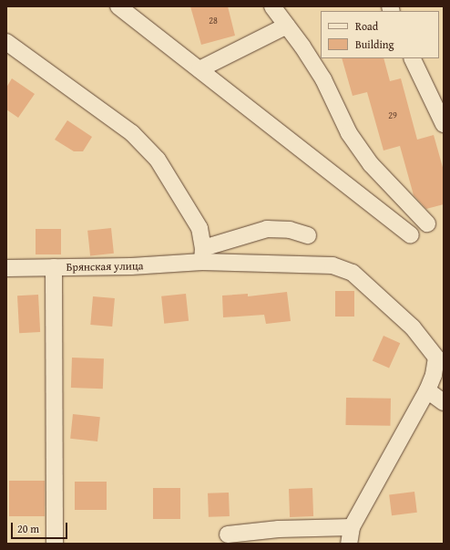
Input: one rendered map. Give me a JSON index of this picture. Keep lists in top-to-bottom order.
{
  "streets": {
    "street": ["Брянская улица"]
  },
  "house_numbers": ["28", "29"],
  "legend": ["Road", "Building"],
  "scale_bar": "20 m"
}
